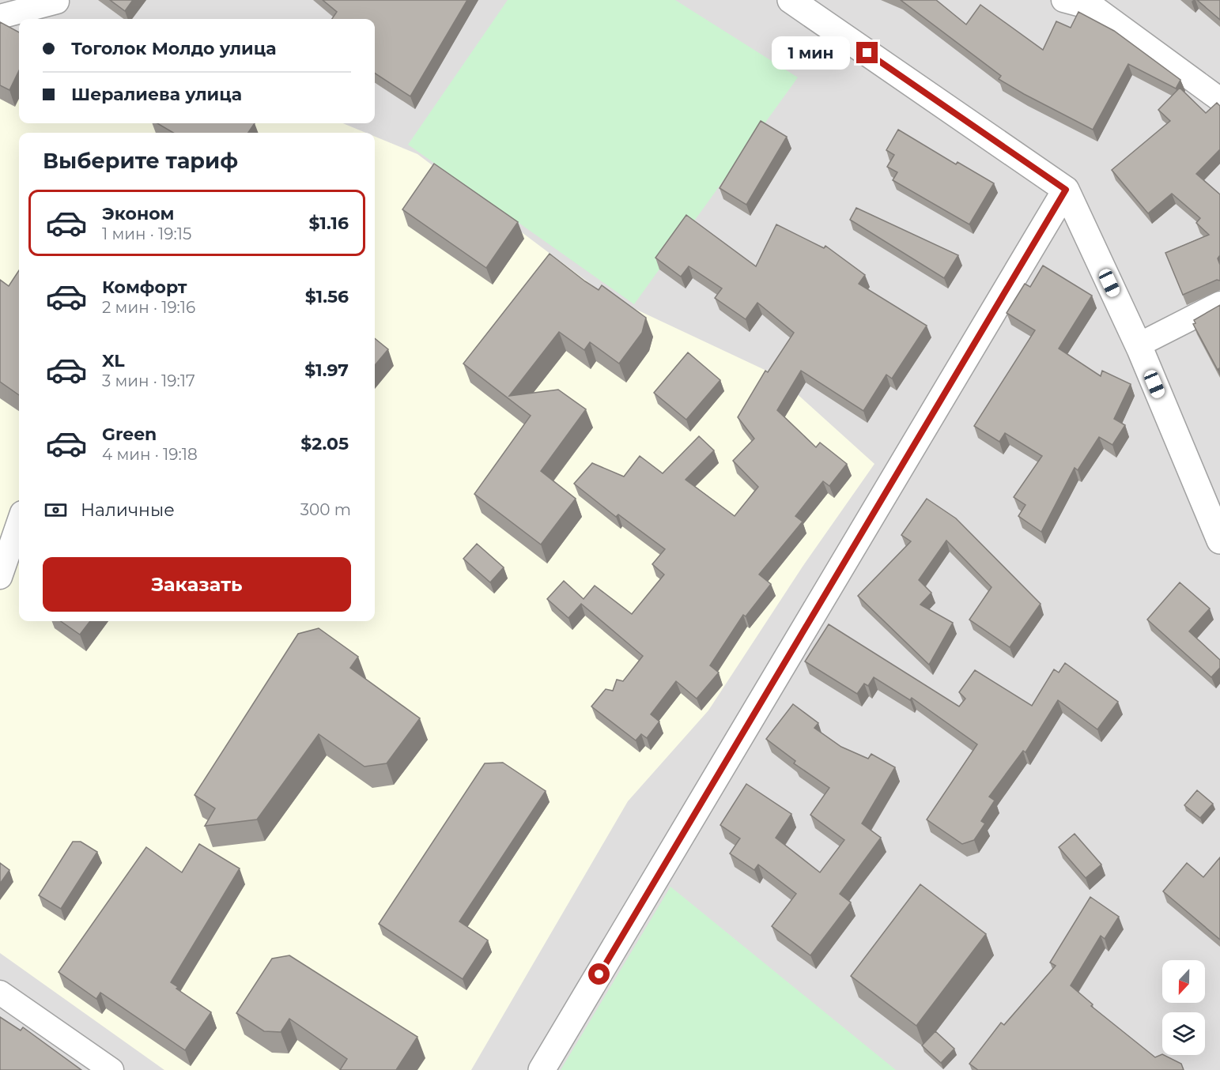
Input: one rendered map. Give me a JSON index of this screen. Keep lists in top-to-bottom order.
{
  "north": "bottom",
  "page": {
    "banner": ["Тоголок Молдо улица", "Шералиева улица"],
    "bubble": "1 мин",
    "heading": "Выберите тариф",
    "list": [
      {
        "name": "Эконом",
        "note": "1 мин · 19:15",
        "value": "$1.16"
      },
      {
        "name": "Комфорт",
        "note": "2 мин · 19:16",
        "value": "$1.56"
      },
      {
        "name": "XL",
        "note": "3 мин · 19:17",
        "value": "$1.97"
      },
      {
        "name": "Green",
        "note": "4 мин · 19:18",
        "value": "$2.05"
      }
    ],
    "pay": ["Наличные", "300 m"],
    "buttons": "Заказать"
  }
}
